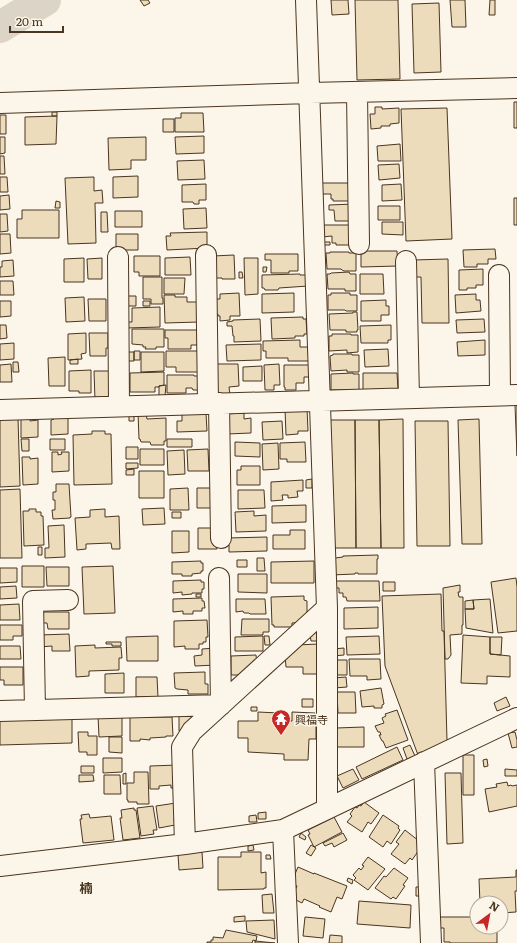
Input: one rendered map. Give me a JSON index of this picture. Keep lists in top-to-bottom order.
{
  "districts": ["楠"],
  "places": {
    "temple": ["興福寺"]
  },
  "scale_bar": "20 m",
  "north": "top right"
}
